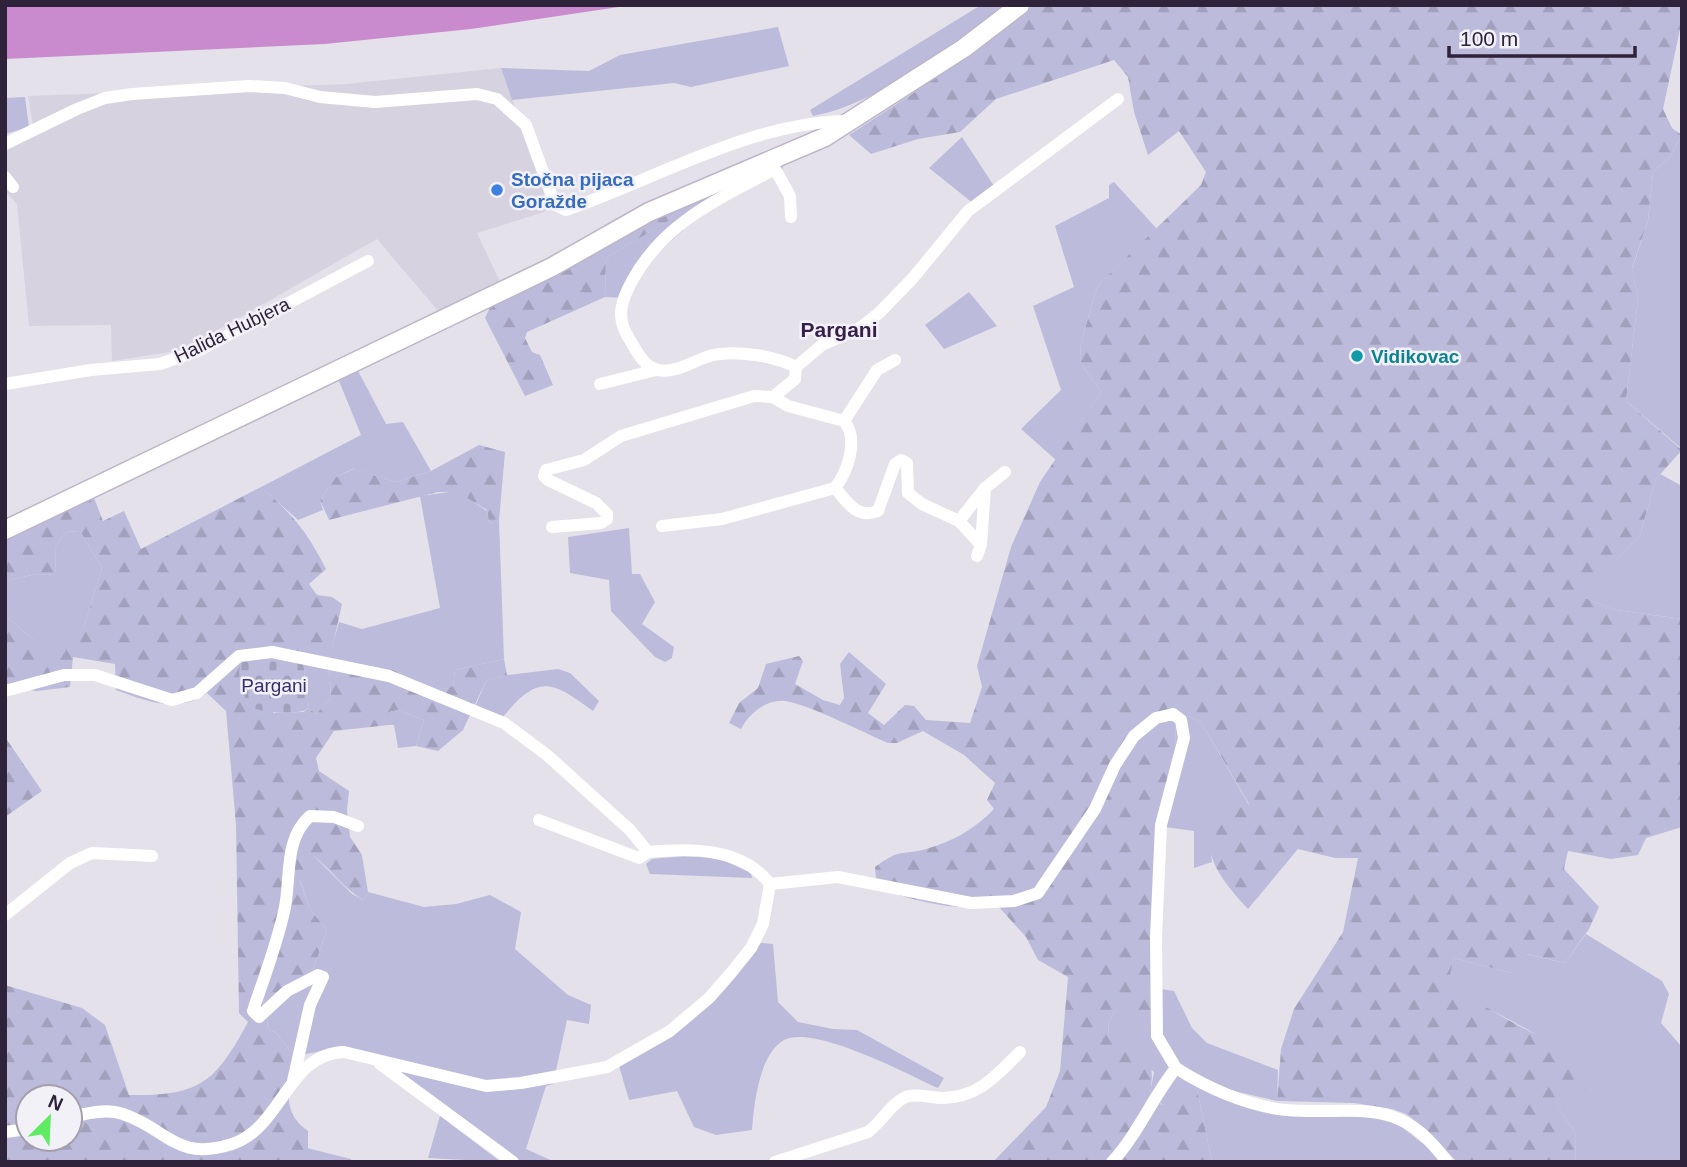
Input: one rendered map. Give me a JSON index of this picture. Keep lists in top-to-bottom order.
{
  "streets": {
    "street": ["Halida Hubjera"]
  },
  "districts": ["Pargani"],
  "parks": ["Pargani"],
  "places": ["Stočna pijaca Goražde", "Vidikovac"],
  "scale_bar": "100 m",
  "north": "top right"
}
